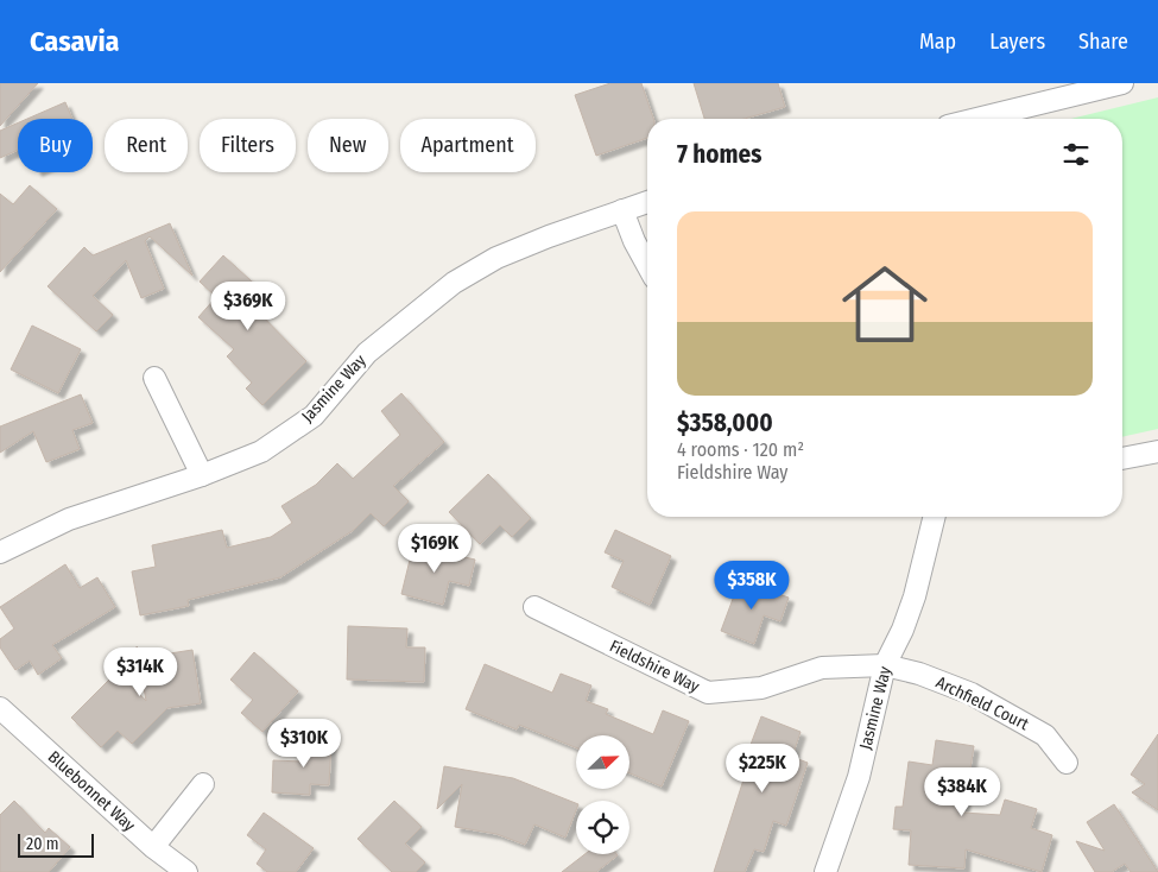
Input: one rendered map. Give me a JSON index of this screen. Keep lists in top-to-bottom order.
{
  "streets": {
    "street": [
      "Jasmine Way",
      "Fieldshire Way",
      "Archfield Court",
      "Bluebonnet Way"
    ]
  },
  "crossings": [
    ["Jasmine Way", "Fieldshire Way"],
    ["Jasmine Way", "Archfield Court"],
    ["Fieldshire Way", "Archfield Court"]
  ],
  "scale_bar": "20 m",
  "north": "top right",
  "page": {
    "header": "Casavia",
    "nav": ["Map", "Layers", "Share"],
    "chip": [
      "Buy",
      "Rent",
      "Filters",
      "New",
      "Apartment"
    ],
    "heading": "7 homes",
    "list": [
      {
        "name": "$358,000",
        "note": "4 rooms · 120 m² · Fieldshire Way"
      }
    ],
    "price": [
      "$369K",
      "$169K",
      "$358K",
      "$314K",
      "$310K",
      "$225K",
      "$384K"
    ],
    "scale": "20 m"
  }
}
